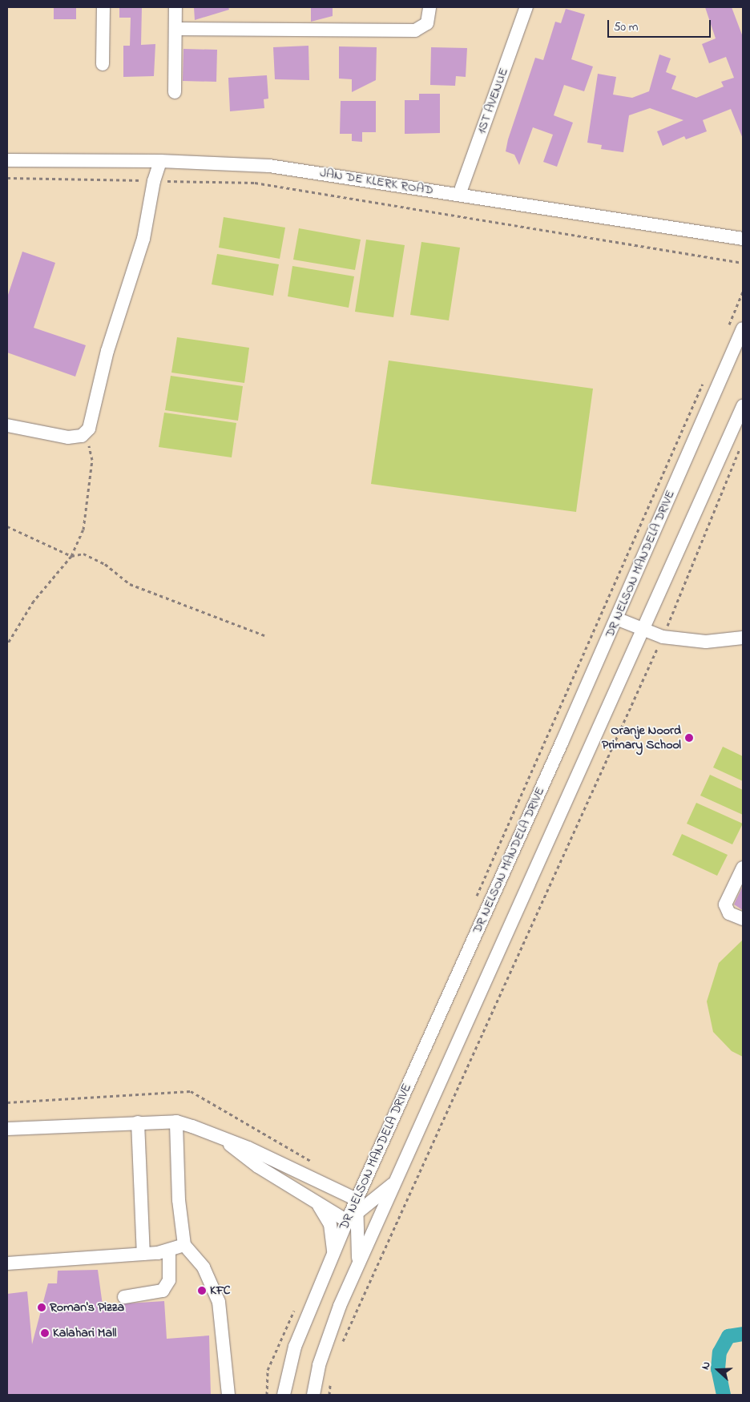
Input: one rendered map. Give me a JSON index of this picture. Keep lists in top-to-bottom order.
{
  "streets": {
    "street": ["1ST AVENUE", "JAN DE KLERK ROAD", "DR NELSON MANDELA DRIVE"]
  },
  "crossings": [
    ["1ST AVENUE", "JAN DE KLERK ROAD"]
  ],
  "places": [
    "Oranje Noord Primary School",
    "KFC",
    "Roman's Pizza",
    "Kalahari Mall"
  ],
  "scale_bar": "50 m",
  "north": "left"
}
